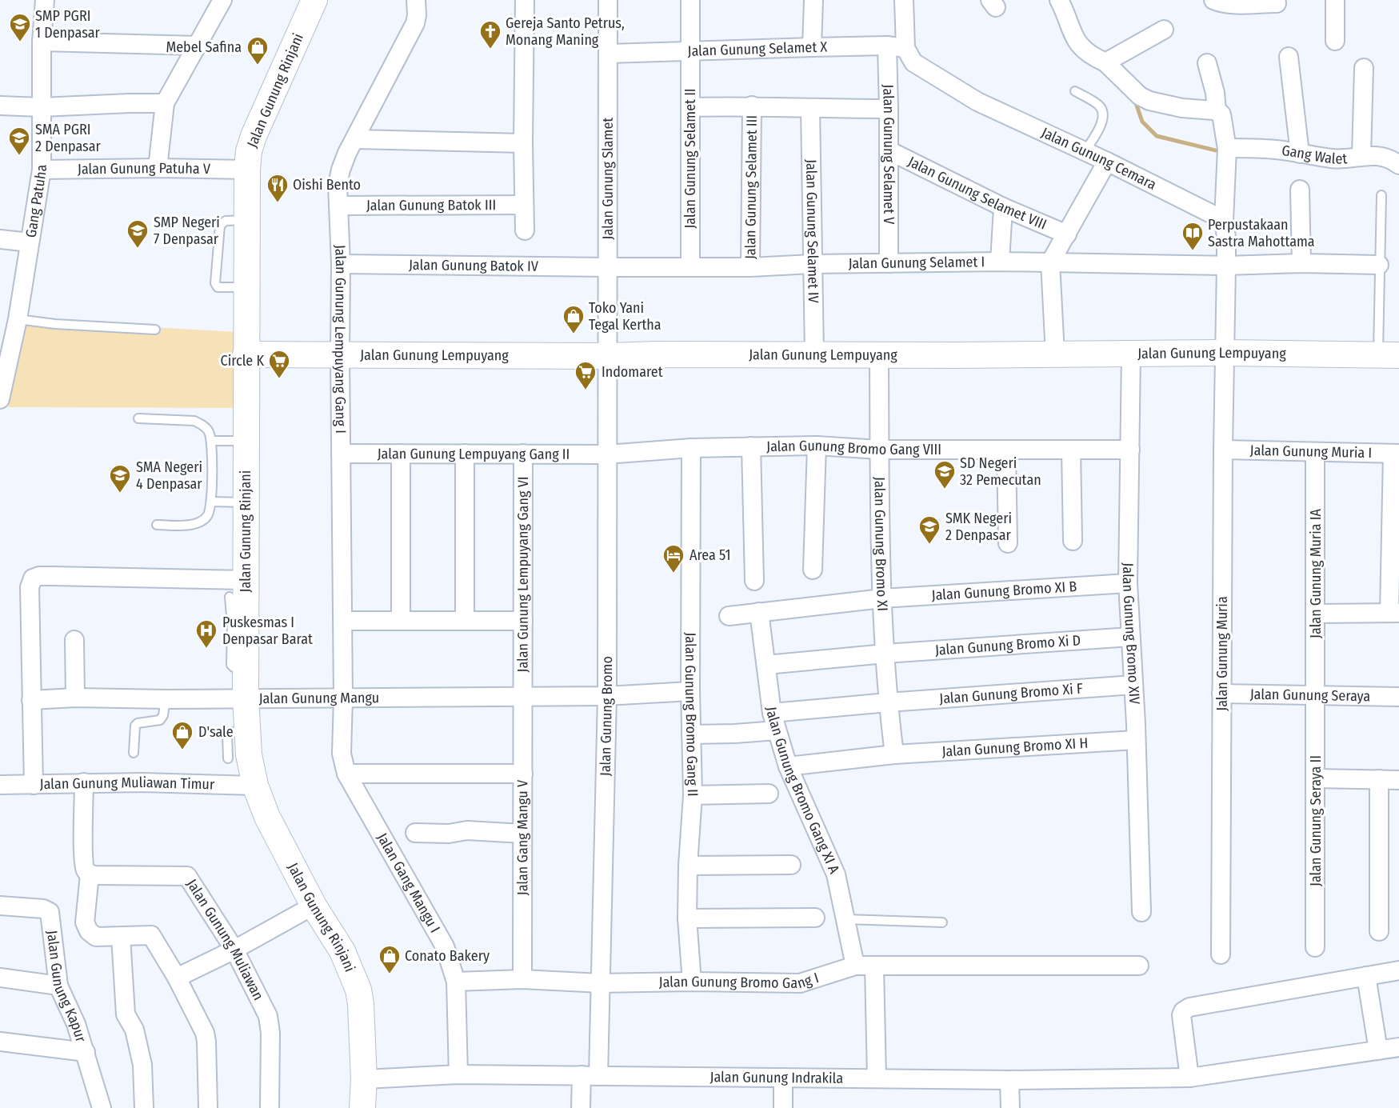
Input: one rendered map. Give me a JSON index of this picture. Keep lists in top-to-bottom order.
{
  "streets": {
    "street": [
      "Jalan Gunung Selamet X",
      "Jalan Gunung Rinjani",
      "Gang Walet",
      "Jalan Gunung Selamet V",
      "Jalan Gunung Selamet II",
      "Jalan Gunung Cemara",
      "Jalan Gunung Patuha V",
      "Jalan Gunung Slamet",
      "Jalan Gunung Selamet III",
      "Jalan Gunung Selamet VIII",
      "Gang Patuha",
      "Jalan Gunung Batok III",
      "Jalan Gunung Selamet IV",
      "Jalan Gunung Selamet I",
      "Jalan Gunung Batok IV",
      "Jalan Gunung Lempuyang Gang I",
      "Jalan Gunung Lempuyang",
      "Jalan Gunung Bromo Gang VIII",
      "Jalan Gunung Muria I",
      "Jalan Gunung Lempuyang Gang II",
      "Jalan Gunung Bromo XI",
      "Jalan Gunung Muria IA",
      "Jalan Gunung Lempuyang Gang VI",
      "Jalan Gunung Bromo XI B",
      "Jalan Gunung Bromo XIV",
      "Jalan Gunung Bromo Xi D",
      "Jalan Gunung Muria",
      "Jalan Gunung Bromo Xi F",
      "Jalan Gunung Seraya",
      "Jalan Gunung Mangu",
      "Jalan Gunung Bromo Gang II",
      "Jalan Gunung Bromo",
      "Jalan Gunung Bromo XI H",
      "Jalan Gunung Muliawan Timur",
      "Jalan Gunung Bromo Gang XI A",
      "Jalan Gunung Seraya II",
      "Jalan Gang Mangu V",
      "Jalan Gang Mangu I",
      "Jalan Gunung Muliawan",
      "Jalan Gunung Bromo Gang I",
      "Jalan Gunung Kapur",
      "Jalan Gunung Indrakila"
    ]
  },
  "crossings": [
    ["Jalan Gunung Selamet X", "Jalan Gunung Selamet V"],
    ["Jalan Gunung Selamet X", "Jalan Gunung Selamet II"],
    ["Jalan Gunung Selamet X", "Jalan Gunung Cemara"],
    ["Jalan Gunung Selamet X", "Jalan Gunung Slamet"],
    ["Jalan Gunung Rinjani", "Jalan Gunung Patuha V"],
    ["Jalan Gunung Rinjani", "Jalan Gunung Lempuyang"],
    ["Jalan Gunung Rinjani", "Jalan Gunung Mangu"],
    ["Jalan Gunung Rinjani", "Jalan Gunung Muliawan Timur"],
    ["Jalan Gunung Rinjani", "Jalan Gunung Indrakila"],
    ["Jalan Gunung Selamet V", "Jalan Gunung Selamet VIII"],
    ["Jalan Gunung Selamet V", "Jalan Gunung Selamet I"],
    ["Jalan Gunung Selamet II", "Jalan Gunung Selamet I"],
    ["Jalan Gunung Patuha V", "Gang Patuha"],
    ["Jalan Gunung Slamet", "Jalan Gunung Selamet I"],
    ["Jalan Gunung Slamet", "Jalan Gunung Batok IV"],
    ["Jalan Gunung Slamet", "Jalan Gunung Lempuyang"],
    ["Jalan Gunung Slamet", "Jalan Gunung Bromo"],
    ["Jalan Gunung Selamet III", "Jalan Gunung Selamet I"],
    ["Jalan Gunung Batok III", "Jalan Gunung Lempuyang Gang I"],
    ["Jalan Gunung Selamet IV", "Jalan Gunung Selamet I"],
    ["Jalan Gunung Selamet IV", "Jalan Gunung Lempuyang"],
    ["Jalan Gunung Selamet I", "Jalan Gunung Batok IV"],
    ["Jalan Gunung Batok IV", "Jalan Gunung Lempuyang Gang I"],
    ["Jalan Gunung Lempuyang Gang I", "Jalan Gunung Lempuyang"],
    ["Jalan Gunung Lempuyang Gang I", "Jalan Gunung Lempuyang Gang II"],
    ["Jalan Gunung Lempuyang Gang I", "Jalan Gunung Mangu"],
    ["Jalan Gunung Lempuyang Gang I", "Jalan Gang Mangu I"],
    ["Jalan Gunung Lempuyang", "Jalan Gunung Bromo XI"],
    ["Jalan Gunung Lempuyang", "Jalan Gunung Bromo XIV"],
    ["Jalan Gunung Lempuyang", "Jalan Gunung Muria"],
    ["Jalan Gunung Lempuyang", "Jalan Gunung Bromo"],
    ["Jalan Gunung Bromo Gang VIII", "Jalan Gunung Lempuyang Gang II"],
    ["Jalan Gunung Bromo Gang VIII", "Jalan Gunung Bromo XI"],
    ["Jalan Gunung Bromo Gang VIII", "Jalan Gunung Bromo XIV"],
    ["Jalan Gunung Bromo Gang VIII", "Jalan Gunung Bromo Gang II"],
    ["Jalan Gunung Bromo Gang VIII", "Jalan Gunung Bromo"],
    ["Jalan Gunung Muria I", "Jalan Gunung Muria IA"],
    ["Jalan Gunung Muria I", "Jalan Gunung Muria"],
    ["Jalan Gunung Lempuyang Gang II", "Jalan Gunung Lempuyang Gang VI"],
    ["Jalan Gunung Lempuyang Gang II", "Jalan Gunung Bromo"],
    ["Jalan Gunung Bromo XI", "Jalan Gunung Bromo XI B"],
    ["Jalan Gunung Bromo XI", "Jalan Gunung Bromo Xi D"],
    ["Jalan Gunung Bromo XI", "Jalan Gunung Bromo Xi F"],
    ["Jalan Gunung Bromo XI", "Jalan Gunung Bromo XI H"],
    ["Jalan Gunung Muria IA", "Jalan Gunung Seraya"],
    ["Jalan Gunung Muria IA", "Jalan Gunung Seraya II"],
    ["Jalan Gunung Lempuyang Gang VI", "Jalan Gunung Mangu"],
    ["Jalan Gunung Lempuyang Gang VI", "Jalan Gang Mangu V"],
    ["Jalan Gunung Bromo XI B", "Jalan Gunung Bromo XIV"],
    ["Jalan Gunung Bromo XI B", "Jalan Gunung Bromo Gang XI A"],
    ["Jalan Gunung Bromo XIV", "Jalan Gunung Bromo Xi D"],
    ["Jalan Gunung Bromo XIV", "Jalan Gunung Bromo Xi F"],
    ["Jalan Gunung Bromo XIV", "Jalan Gunung Bromo XI H"],
    ["Jalan Gunung Bromo Xi D", "Jalan Gunung Bromo Gang XI A"],
    ["Jalan Gunung Muria", "Jalan Gunung Seraya"],
    ["Jalan Gunung Bromo Xi F", "Jalan Gunung Bromo Gang II"],
    ["Jalan Gunung Bromo Xi F", "Jalan Gunung Bromo Gang XI A"],
    ["Jalan Gunung Seraya", "Jalan Gunung Seraya II"],
    ["Jalan Gunung Mangu", "Jalan Gunung Bromo Gang II"],
    ["Jalan Gunung Mangu", "Jalan Gunung Bromo"],
    ["Jalan Gunung Mangu", "Jalan Gang Mangu V"],
    ["Jalan Gunung Mangu", "Jalan Gang Mangu I"],
    ["Jalan Gunung Bromo Gang II", "Jalan Gunung Bromo Gang I"],
    ["Jalan Gunung Bromo", "Jalan Gunung Bromo Gang I"],
    ["Jalan Gunung Bromo", "Jalan Gunung Indrakila"],
    ["Jalan Gunung Bromo XI H", "Jalan Gunung Bromo Gang XI A"],
    ["Jalan Gunung Bromo Gang XI A", "Jalan Gunung Bromo Gang I"],
    ["Jalan Gang Mangu V", "Jalan Gunung Bromo Gang I"],
    ["Jalan Gang Mangu I", "Jalan Gunung Bromo Gang I"],
    ["Jalan Gang Mangu I", "Jalan Gunung Indrakila"]
  ],
  "places": {
    "school or university": [
      "SMP PGRI 1 Denpasar",
      "SMA PGRI 2 Denpasar",
      "SMP Negeri 7 Denpasar",
      "SD Negeri 32 Pemecutan",
      "SMA Negeri 4 Denpasar",
      "SMK Negeri 2 Denpasar"
    ],
    "church": ["Gereja Santo Petrus, Monang Maning"],
    "shop": [
      "Mebel Safina",
      "Toko Yani Tegal Kertha",
      "D'sale",
      "Conato Bakery"
    ],
    "restaurant": ["Oishi Bento"],
    "library": ["Perpustakaan Sastra Mahottama"],
    "supermarket": ["Circle K", "Indomaret"],
    "hotel": ["Area 51"],
    "hospital": ["Puskesmas I Denpasar Barat"]
  }
}
